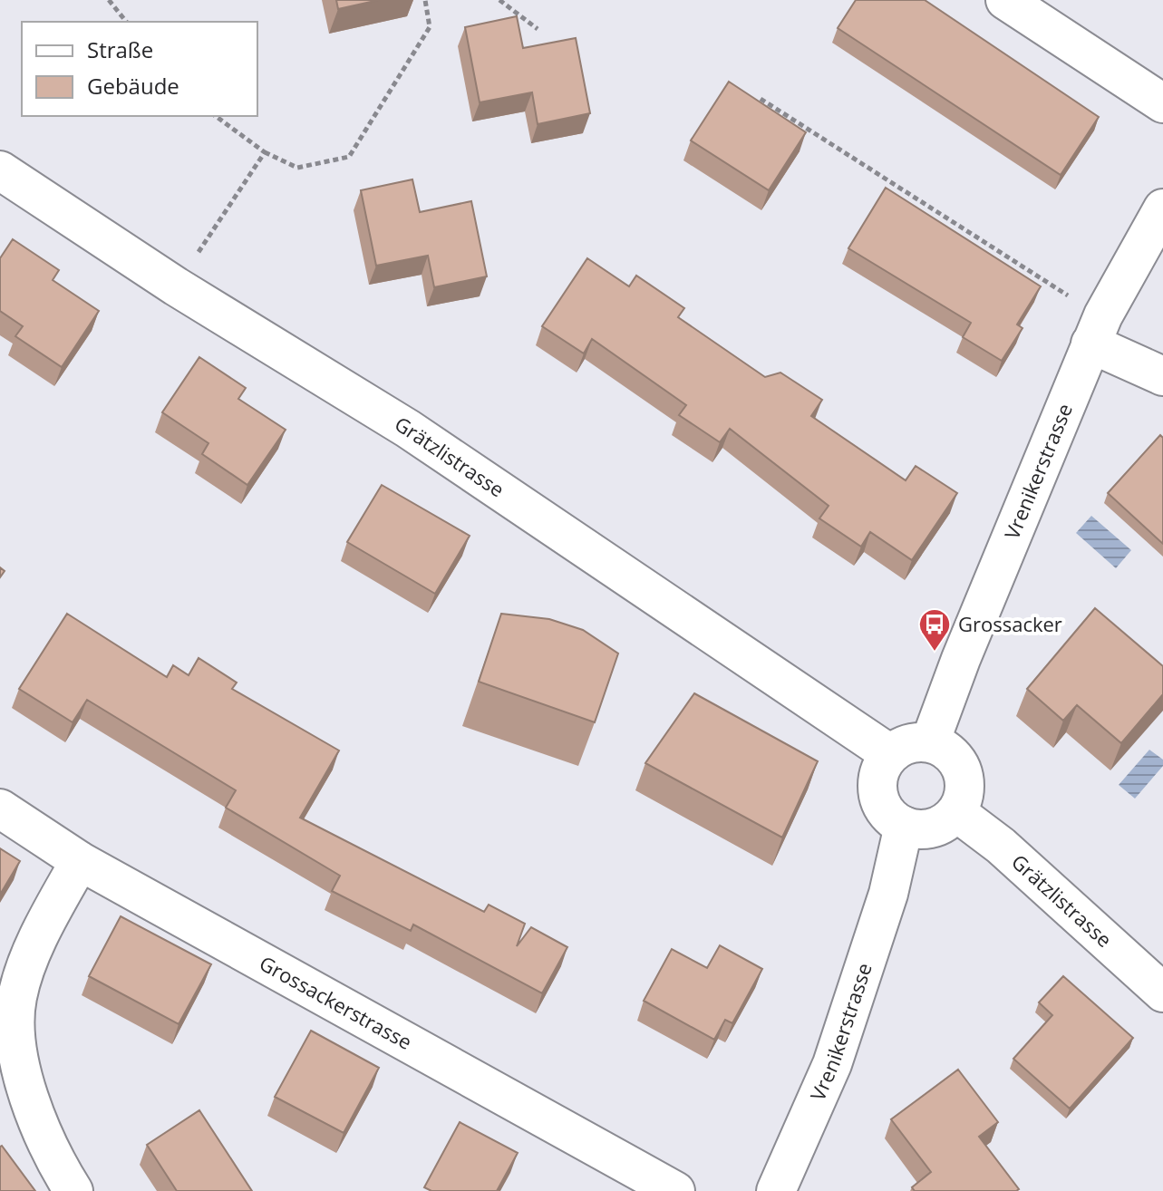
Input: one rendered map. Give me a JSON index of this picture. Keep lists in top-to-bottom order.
{
  "streets": {
    "street": ["Grätzlistrasse", "Vrenikerstrasse", "Grossackerstrasse"]
  },
  "crossings": [
    ["Grätzlistrasse", "Vrenikerstrasse"]
  ],
  "places": {
    "bus stop": ["Grossacker"]
  },
  "legend": ["Straße", "Gebäude"]
}
